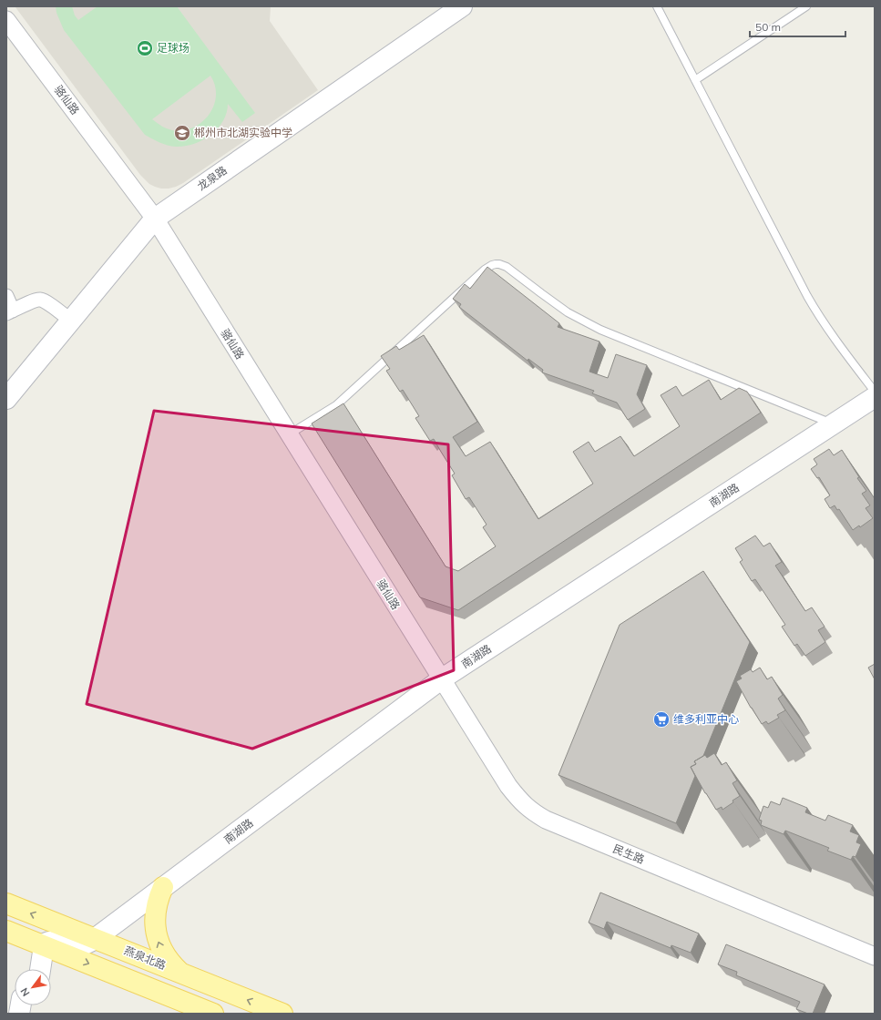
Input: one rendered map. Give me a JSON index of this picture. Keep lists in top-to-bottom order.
{
  "streets": {
    "main road": ["龙泉路", "南湖路", "燕泉北路"],
    "street": ["骆仙路", "民生路"]
  },
  "crossings": [
    ["骆仙路", "龙泉路"],
    ["骆仙路", "南湖路"],
    ["骆仙路", "民生路"],
    ["南湖路", "民生路"],
    ["南湖路", "燕泉北路"]
  ],
  "places": {
    "sports": ["足球场"],
    "school or university": ["郴州市北湖实验中学"],
    "supermarket": ["维多利亚中心"]
  },
  "scale_bar": "50 m",
  "north": "bottom left"
}
